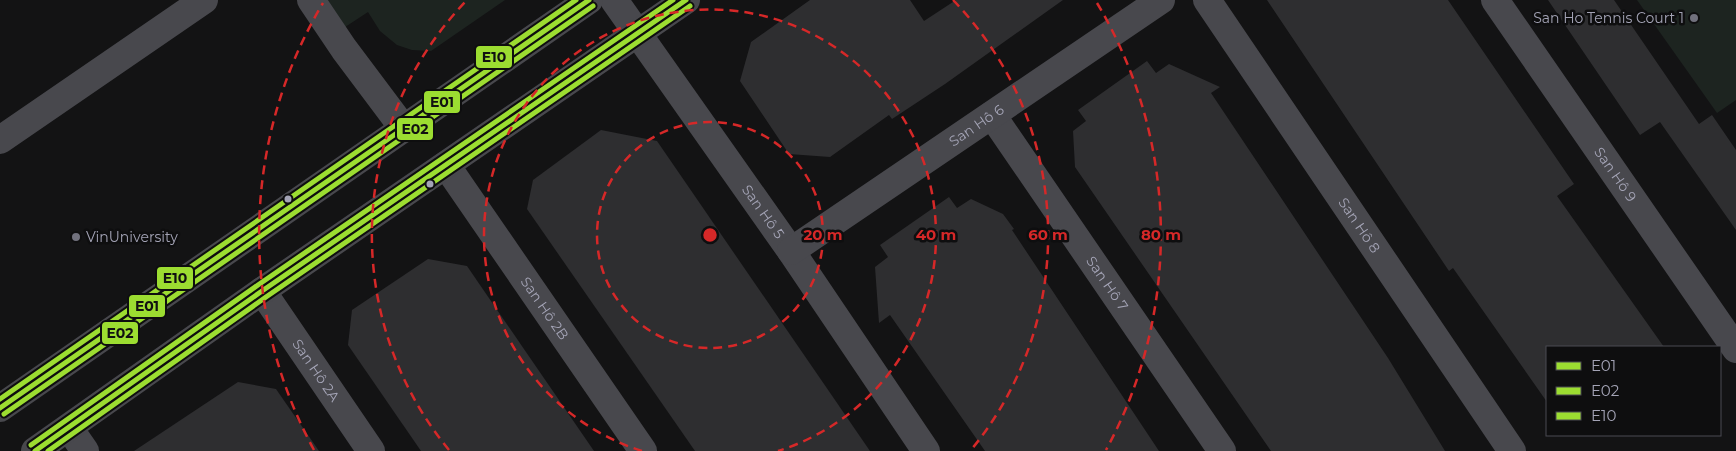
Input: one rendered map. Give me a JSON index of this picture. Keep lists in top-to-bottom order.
{
  "streets": {
    "street": [
      "San Hô 6",
      "San Hô 9",
      "San Hô 5",
      "San Hô 8",
      "San Hô 7",
      "San Hô 2B",
      "San Hô 2A"
    ]
  },
  "crossings": [
    ["San Hô 6", "San Hô 5"],
    ["San Hô 6", "San Hô 7"]
  ],
  "places": ["San Ho Tennis Court 1", "VinUniversity"],
  "lines": ["transit line E01", "transit line E10", "transit line E02"],
  "legend": ["E01", "E02", "E10"],
  "rings": [
    "20 m",
    "40 m",
    "60 m",
    "80 m"
  ]
}
